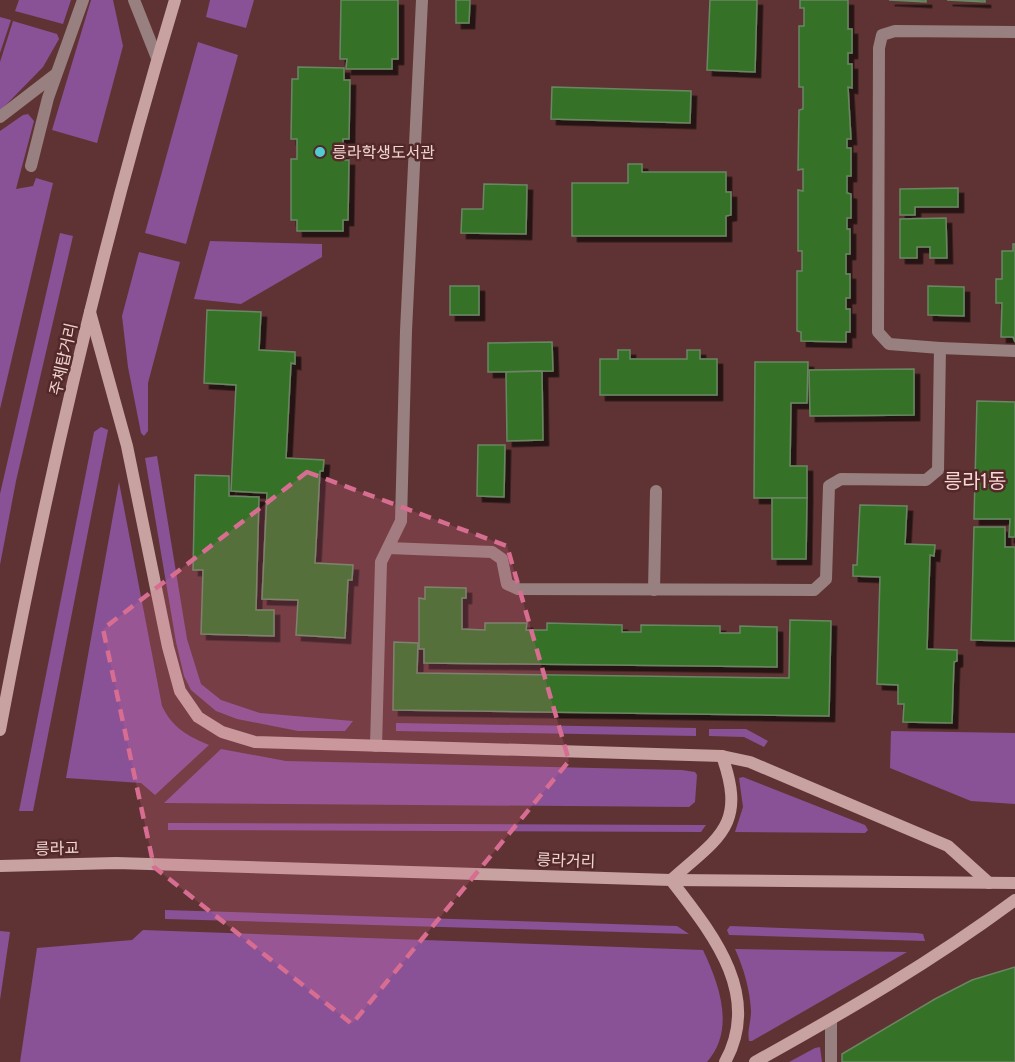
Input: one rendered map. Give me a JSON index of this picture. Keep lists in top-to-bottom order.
{
  "streets": {
    "main road": ["주체탑거리", "릉라교", "릉라거리"]
  },
  "crossings": [
    ["릉라교", "릉라거리"]
  ],
  "districts": ["릉라1동"],
  "places": ["릉라학생도서관"]
}
